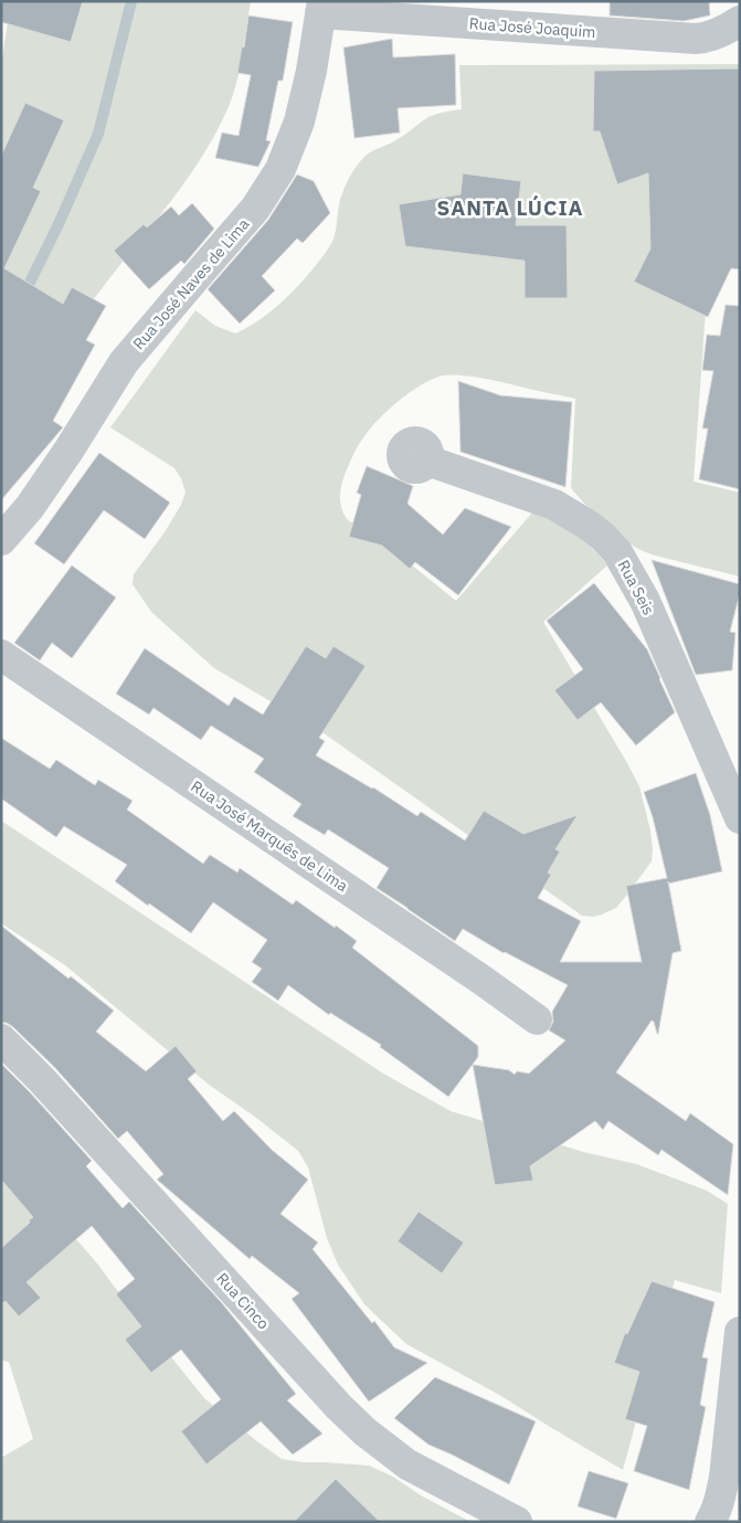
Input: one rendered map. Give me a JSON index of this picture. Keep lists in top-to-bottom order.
{
  "streets": {
    "street": [
      "Rua José Joaquim",
      "Rua José Naves de Lima",
      "Rua Seis",
      "Rua José Marquês de Lima",
      "Rua Cinco"
    ]
  },
  "crossings": [
    ["Rua José Joaquim", "Rua José Naves de Lima"]
  ],
  "districts": ["SANTA LÚCIA"]
}
